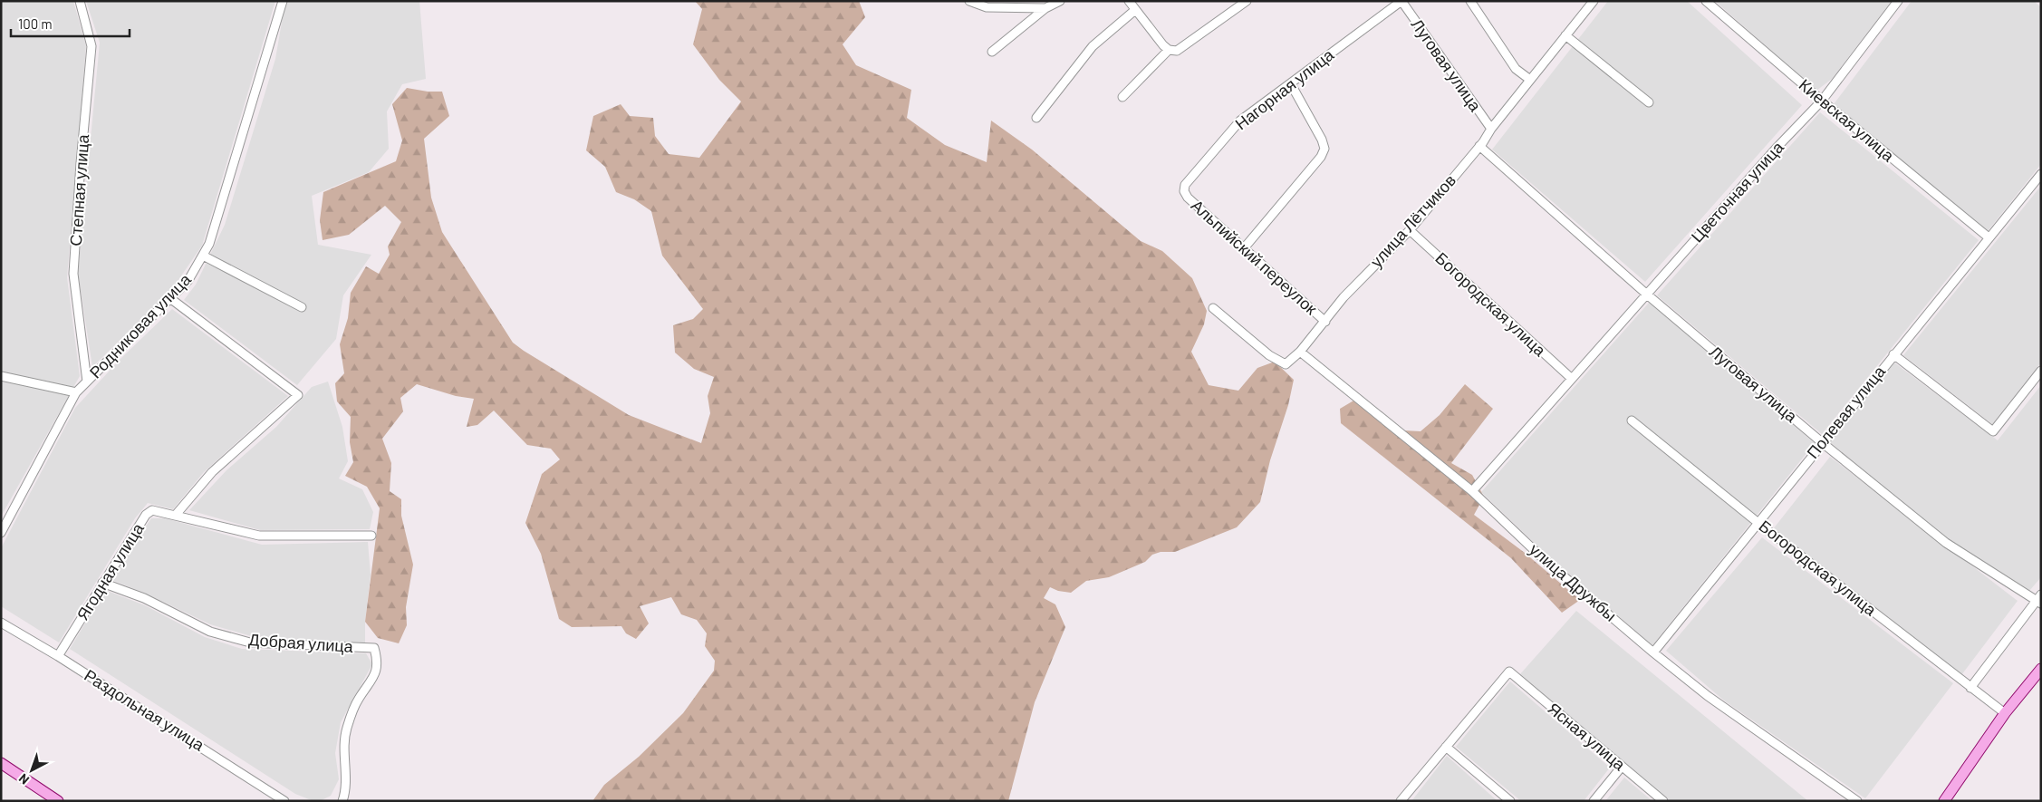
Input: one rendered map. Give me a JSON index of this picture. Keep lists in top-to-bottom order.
{
  "streets": {
    "street": [
      "Луговая улица",
      "Нагорная улица",
      "Киевская улица",
      "Степная улица",
      "Цветочная улица",
      "улица Лётчиков",
      "Альпийский переулок",
      "Богородская улица",
      "Родниковая улица",
      "Полевая улица",
      "Ягодная улица",
      "улица Дружбы",
      "Добрая улица",
      "Раздольная улица",
      "Ясная улица"
    ]
  },
  "crossings": [
    ["Луговая улица", "Нагорная улица"],
    ["Луговая улица", "Цветочная улица"],
    ["Луговая улица", "улица Лётчиков"],
    ["Луговая улица", "Полевая улица"],
    ["Нагорная улица", "Альпийский переулок"],
    ["Киевская улица", "Цветочная улица"],
    ["Киевская улица", "Полевая улица"],
    ["Степная улица", "Родниковая улица"],
    ["Цветочная улица", "Богородская улица"],
    ["Цветочная улица", "улица Дружбы"],
    ["улица Лётчиков", "Альпийский переулок"],
    ["улица Лётчиков", "Богородская улица"],
    ["улица Лётчиков", "улица Дружбы"],
    ["Богородская улица", "Полевая улица"],
    ["Полевая улица", "улица Дружбы"],
    ["Ягодная улица", "Добрая улица"],
    ["Ягодная улица", "Раздольная улица"]
  ],
  "scale_bar": "100 m",
  "north": "bottom left"
}
